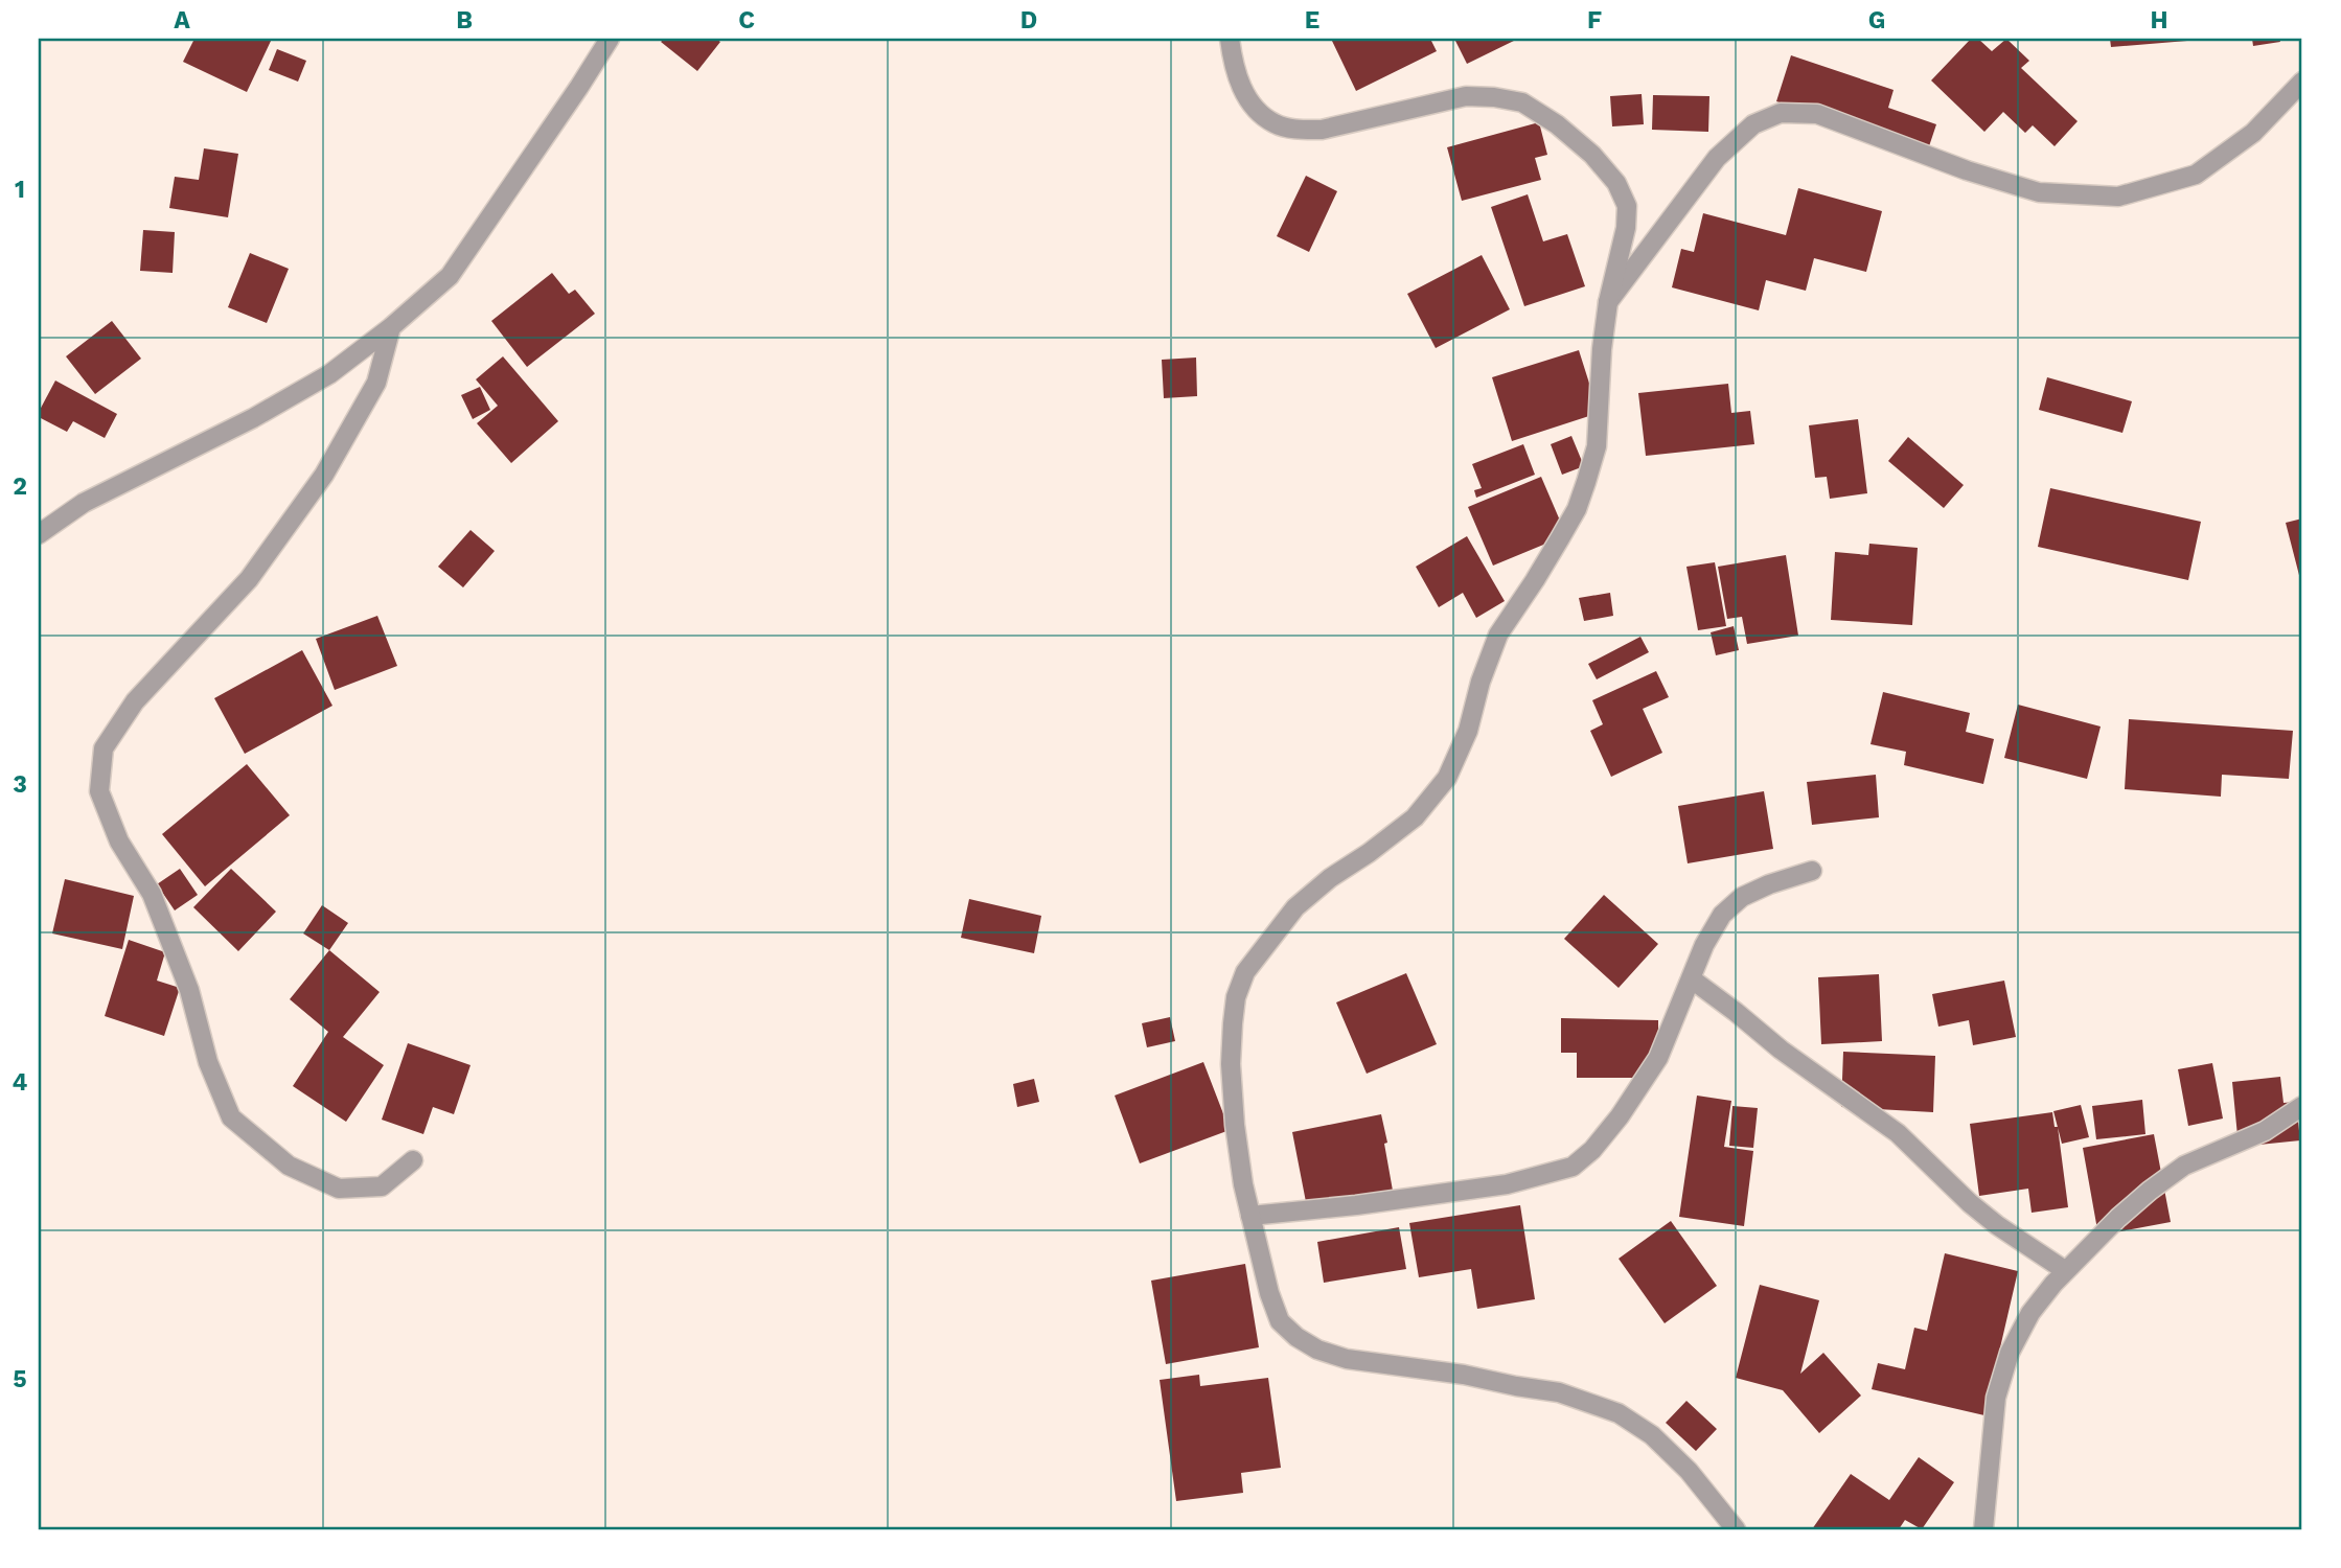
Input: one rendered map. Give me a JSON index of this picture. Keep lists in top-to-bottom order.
{
  "grid": {
    "columns": [
      "A",
      "B",
      "C",
      "D",
      "E",
      "F",
      "G",
      "H"
    ],
    "rows": [
      "1",
      "2",
      "3",
      "4",
      "5"
    ]
  }
}
